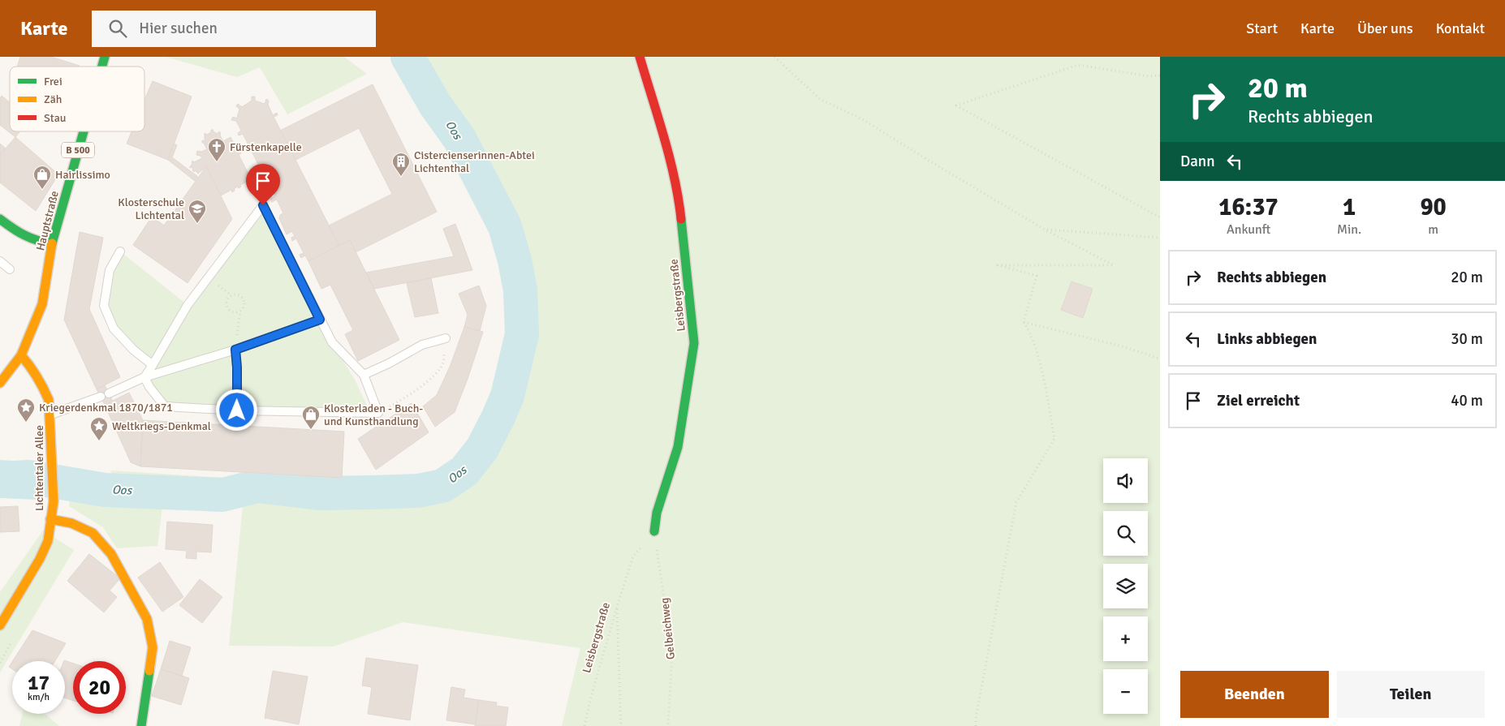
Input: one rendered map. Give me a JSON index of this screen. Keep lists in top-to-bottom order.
{
  "streets": {
    "street": [
      "B 500",
      "Hauptstraße",
      "Leisbergstraße",
      "Lichtentaler Allee"
    ],
    "path": ["Gelbeichweg"]
  },
  "crossings": [
    ["Hauptstraße", "Lichtentaler Allee"],
    ["Leisbergstraße", "Gelbeichweg"]
  ],
  "water": ["Oos"],
  "places": {
    "church": ["Fürstenkapelle"],
    "building": ["Cistercienserinnen-Abtei Lichtenthal"],
    "shop": ["Hairlissimo", "Klosterladen - Buch- und Kunsthandlung"],
    "school or university": ["Klosterschule Lichtental"],
    "place": ["Kriegerdenkmal 1870/1871", "Weltkriegs-Denkmal"]
  },
  "legend": ["Frei", "Zäh", "Stau"],
  "page": {
    "header": "Karte",
    "search": "Hier suchen",
    "nav": [
      "Start",
      "Karte",
      "Über uns",
      "Kontakt"
    ],
    "turn": ["20 m", "Rechts abbiegen"],
    "then": "Dann",
    "eta": [
      "16:37",
      "Ankunft",
      "1",
      "Min.",
      "90",
      "m"
    ],
    "list": [
      {
        "name": "Rechts abbiegen",
        "value": "20 m"
      },
      {
        "name": "Links abbiegen",
        "value": "30 m"
      },
      {
        "name": "Ziel erreicht",
        "value": "40 m"
      }
    ],
    "map_buttons": ["+", "−"],
    "speed": "17 km/h",
    "limit": "20",
    "buttons": ["Beenden", "Teilen"]
  }
}
